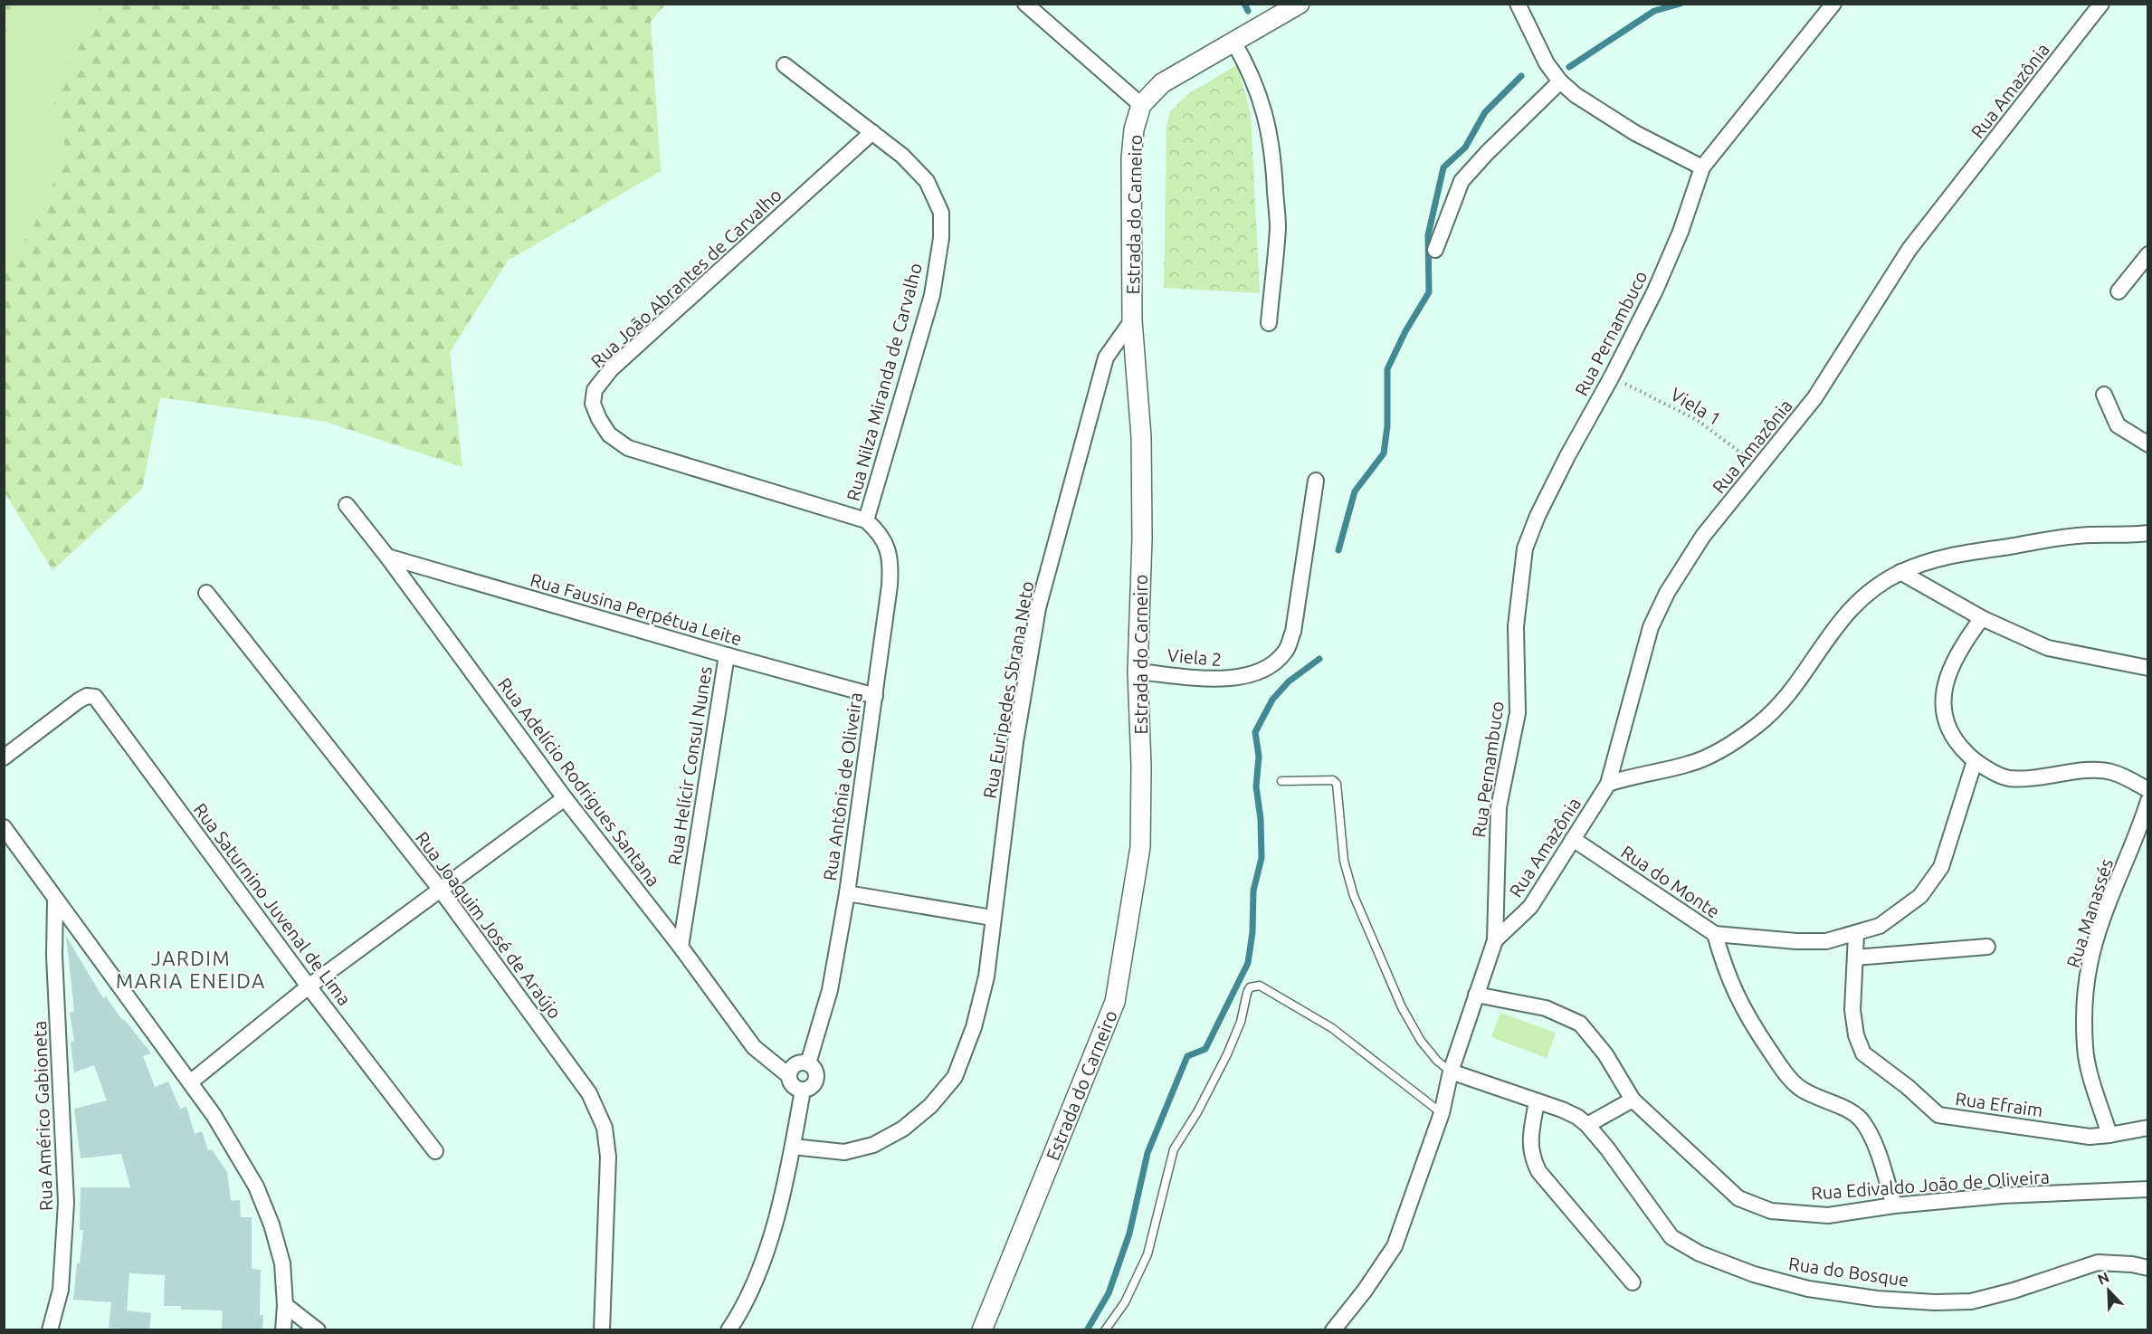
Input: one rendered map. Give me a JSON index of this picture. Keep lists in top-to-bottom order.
{
  "streets": {
    "street": [
      "Rua Amazônia",
      "Estrada do Carneiro",
      "Rua João Abrantes de Carvalho",
      "Rua Pernambuco",
      "Rua Nilza Miranda de Carvalho",
      "Rua Fausina Perpétua Leite",
      "Viela 2",
      "Rua Euripedes Sbrana Neto",
      "Rua Helícir Consul Nunes",
      "Rua Adelício Rodrigues Santana",
      "Rua Antônia de Oliveira",
      "Rua do Monte",
      "Rua Saturnino Juvenal de Lima",
      "Rua Manassés",
      "Rua Joaquim José de Araújo",
      "Rua Efraim",
      "Rua Américo Gabioneta",
      "Rua Edivaldo João de Oliveira",
      "Rua do Bosque"
    ],
    "path": ["Viela 1"]
  },
  "crossings": [
    ["Rua Amazônia", "Rua Pernambuco"],
    ["Rua Amazônia", "Viela 1"],
    ["Rua Amazônia", "Rua do Monte"],
    ["Estrada do Carneiro", "Viela 2"],
    ["Estrada do Carneiro", "Rua Euripedes Sbrana Neto"],
    ["Rua João Abrantes de Carvalho", "Rua Nilza Miranda de Carvalho"],
    ["Rua João Abrantes de Carvalho", "Rua Antônia de Oliveira"],
    ["Rua Pernambuco", "Viela 1"],
    ["Rua Pernambuco", "Rua Edivaldo João de Oliveira"],
    ["Rua Pernambuco", "Rua do Bosque"],
    ["Rua Nilza Miranda de Carvalho", "Rua Antônia de Oliveira"],
    ["Rua Fausina Perpétua Leite", "Rua Helícir Consul Nunes"],
    ["Rua Fausina Perpétua Leite", "Rua Adelício Rodrigues Santana"],
    ["Rua Fausina Perpétua Leite", "Rua Antônia de Oliveira"],
    ["Rua Helícir Consul Nunes", "Rua Adelício Rodrigues Santana"],
    ["Rua Adelício Rodrigues Santana", "Rua Antônia de Oliveira"],
    ["Rua do Monte", "Rua Efraim"],
    ["Rua Manassés", "Rua Efraim"]
  ],
  "districts": ["JARDIM MARIA ENEIDA"],
  "north": "top left"
}
